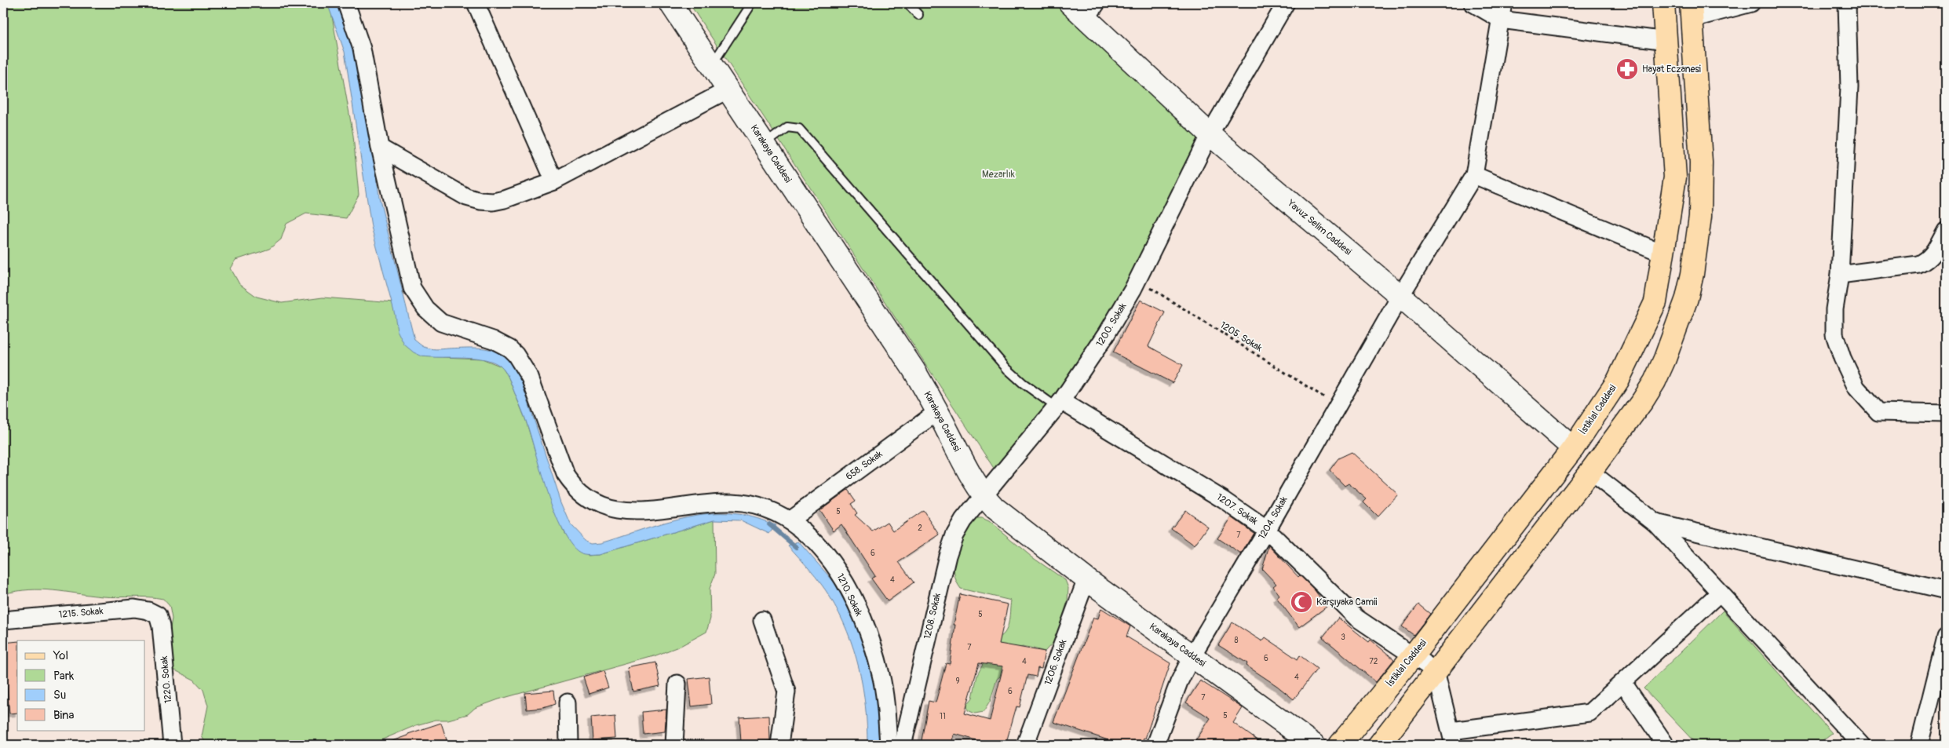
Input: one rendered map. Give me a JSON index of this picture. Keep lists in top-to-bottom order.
{
  "streets": {
    "main road": ["İstiklal Caddesi"],
    "street": [
      "Karakaya Caddesi",
      "Yavuz Selim Caddesi",
      "1200. Sokak",
      "658. Sokak",
      "1207. Sokak",
      "1204. Sokak",
      "1210. Sokak",
      "1215. Sokak",
      "1208. Sokak",
      "1206. Sokak",
      "1220. Sokak"
    ],
    "path": ["1205. Sokak"]
  },
  "crossings": [
    ["Karakaya Caddesi", "1200. Sokak"],
    ["Karakaya Caddesi", "658. Sokak"],
    ["Karakaya Caddesi", "1204. Sokak"],
    ["Karakaya Caddesi", "1208. Sokak"],
    ["Karakaya Caddesi", "1206. Sokak"],
    ["Yavuz Selim Caddesi", "1200. Sokak"],
    ["Yavuz Selim Caddesi", "İstiklal Caddesi"],
    ["Yavuz Selim Caddesi", "1204. Sokak"],
    ["1200. Sokak", "1205. Sokak"],
    ["1200. Sokak", "1207. Sokak"],
    ["1200. Sokak", "1208. Sokak"],
    ["1205. Sokak", "1204. Sokak"],
    ["İstiklal Caddesi", "1207. Sokak"],
    ["658. Sokak", "1210. Sokak"],
    ["1207. Sokak", "1204. Sokak"],
    ["1215. Sokak", "1220. Sokak"]
  ],
  "parks": ["Mezarlık"],
  "places": {
    "pharmacy": ["Hayat Eczanesi"],
    "mosque": ["Karşıyaka Camii"]
  },
  "house_numbers": [
    "5",
    "2",
    "7",
    "6",
    "4",
    "5",
    "3",
    "8",
    "7",
    "6",
    "4",
    "72",
    "4",
    "9",
    "6",
    "7",
    "5",
    "11"
  ],
  "legend": [
    "Yol",
    "Park",
    "Su",
    "Bina"
  ]
}
